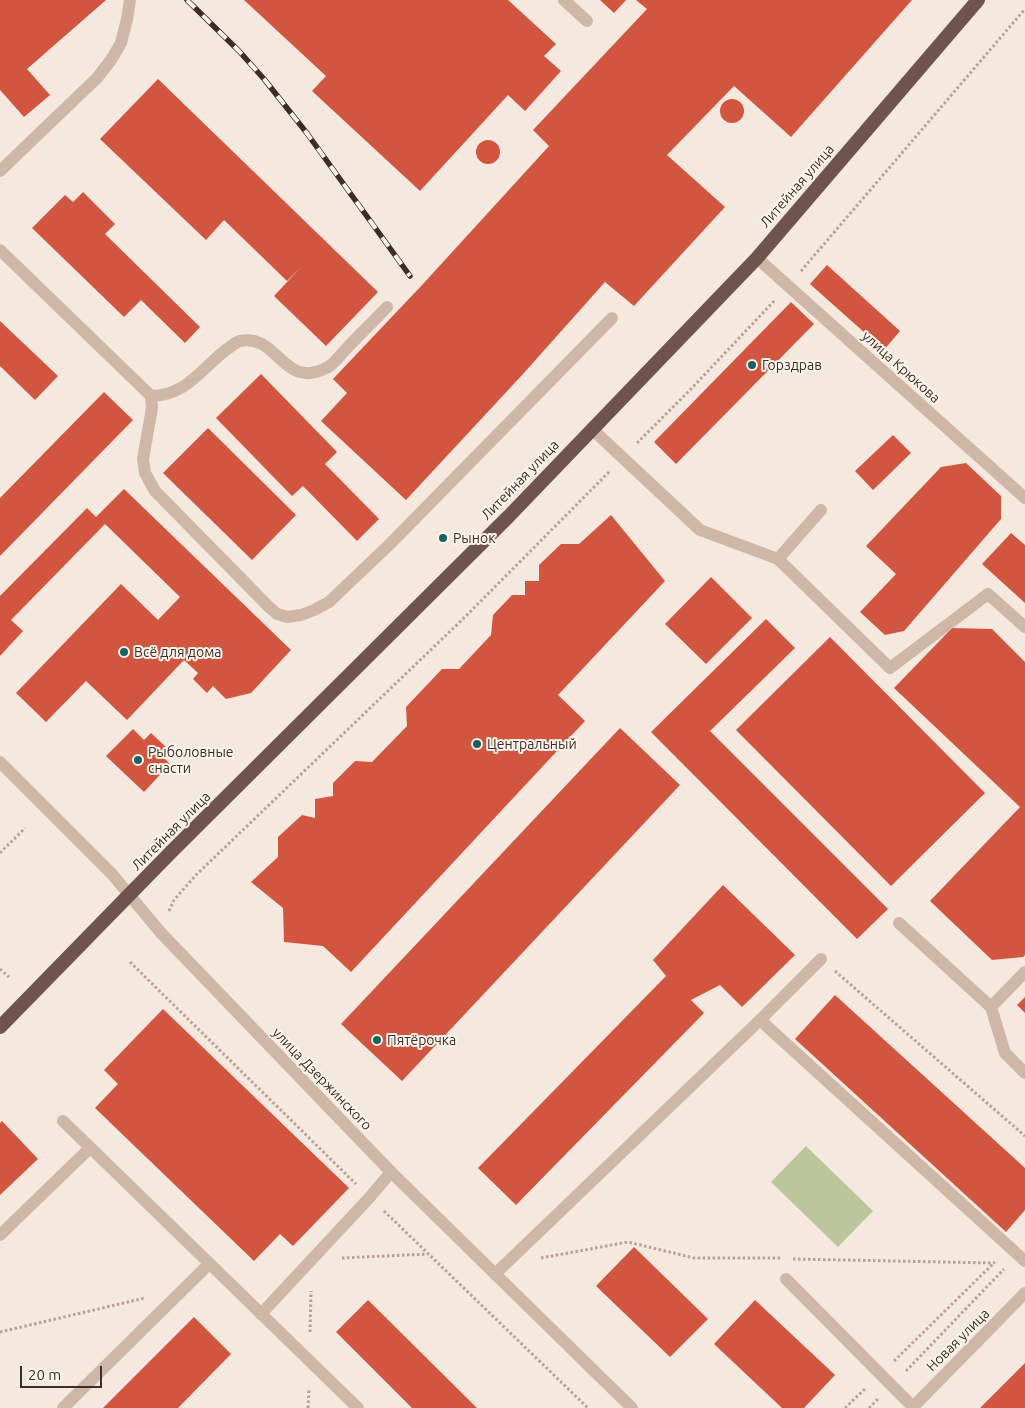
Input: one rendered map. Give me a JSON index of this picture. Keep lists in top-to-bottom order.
{
  "streets": {
    "highway": ["Литейная улица"],
    "street": ["улица Крюкова", "улица Дзержинского", "Новая улица"]
  },
  "crossings": [
    ["Литейная улица", "улица Крюкова"],
    ["Литейная улица", "улица Дзержинского"]
  ],
  "places": [
    "Горздрав",
    "Рынок",
    "Всё для дома",
    "Центральный",
    "Рыболовные снасти",
    "Пятёрочка"
  ],
  "scale_bar": "20 m"
}
